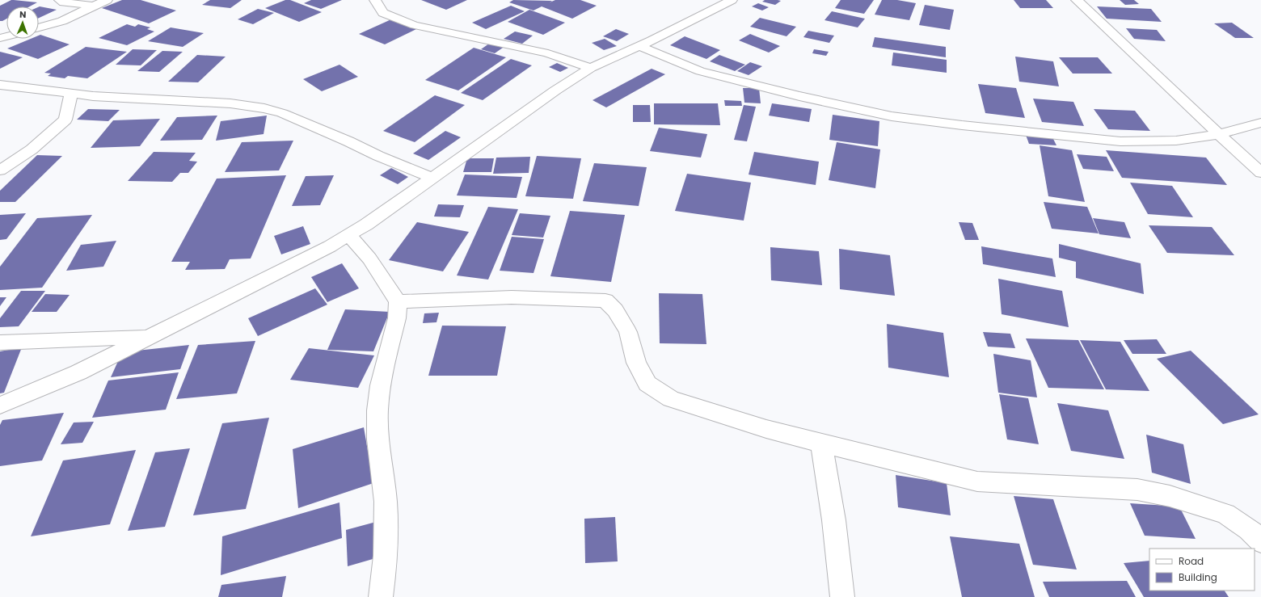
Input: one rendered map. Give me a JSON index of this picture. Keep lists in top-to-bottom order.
{
  "legend": ["Road", "Building"],
  "north": "top"
}
